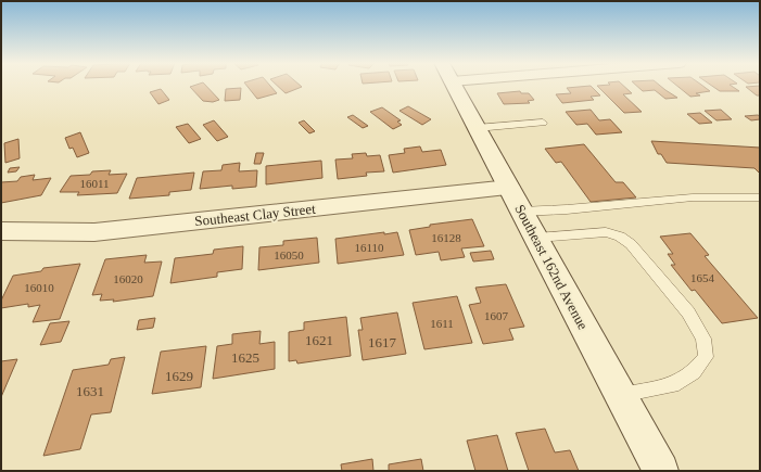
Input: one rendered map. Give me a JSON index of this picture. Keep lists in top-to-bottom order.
{
  "streets": {
    "street": ["Southeast Clay Street", "Southeast 162nd Avenue"]
  },
  "crossings": [
    ["Southeast Clay Street", "Southeast 162nd Avenue"]
  ],
  "house_numbers": [
    "16011",
    "16128",
    "16110",
    "16050",
    "1654",
    "16020",
    "16010",
    "1607",
    "1611",
    "1621",
    "1617",
    "1625",
    "1629",
    "1631"
  ]
}
